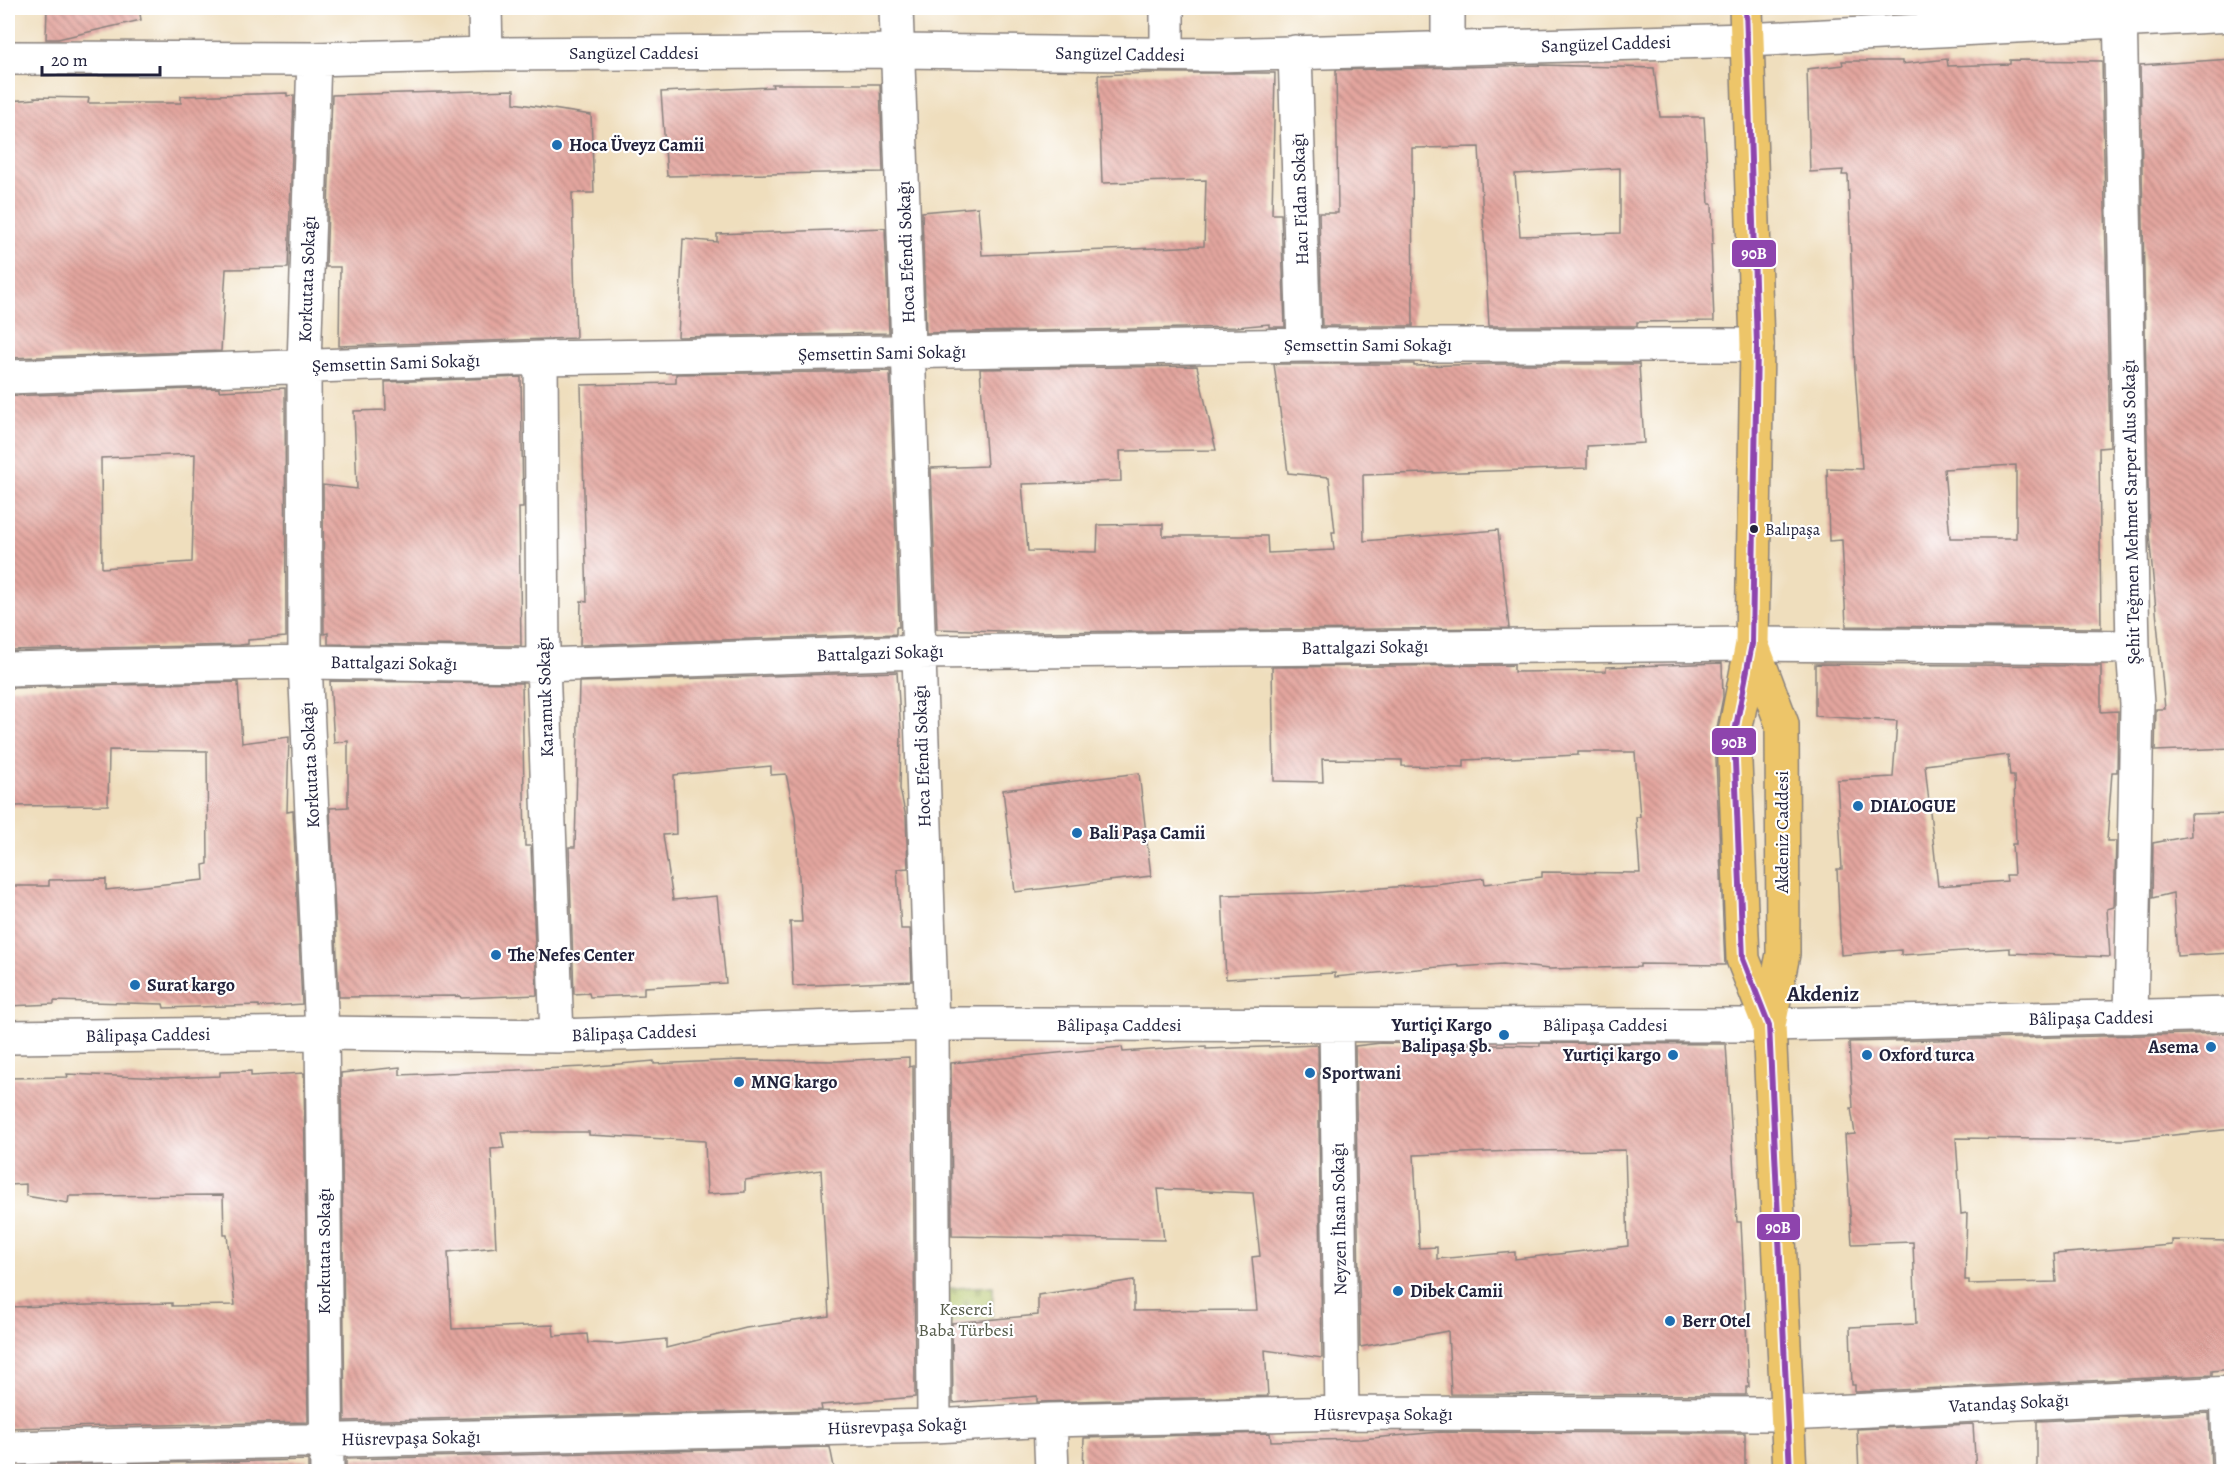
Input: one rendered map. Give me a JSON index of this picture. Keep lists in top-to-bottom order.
{
  "streets": {
    "main road": ["Akdeniz Caddesi"],
    "street": [
      "Sangüzel Caddesi",
      "Hacı Fidan Sokağı",
      "Hoca Efendi Sokağı",
      "Korkutata Sokağı",
      "Şemsettin Sami Sokağı",
      "Şehit Teğmen Mehmet Sarper Alus Sokağı",
      "Battalgazi Sokağı",
      "Karamuk Sokağı",
      "Bâlipaşa Caddesi",
      "Neyzen İhsan Sokağı",
      "Vatandaş Sokağı",
      "Hüsrevpaşa Sokağı"
    ]
  },
  "crossings": [
    ["Sangüzel Caddesi", "Hacı Fidan Sokağı"],
    ["Sangüzel Caddesi", "Hoca Efendi Sokağı"],
    ["Sangüzel Caddesi", "Korkutata Sokağı"],
    ["Sangüzel Caddesi", "Şehit Teğmen Mehmet Sarper Alus Sokağı"],
    ["Sangüzel Caddesi", "Akdeniz Caddesi"],
    ["Hacı Fidan Sokağı", "Şemsettin Sami Sokağı"],
    ["Hoca Efendi Sokağı", "Şemsettin Sami Sokağı"],
    ["Hoca Efendi Sokağı", "Battalgazi Sokağı"],
    ["Hoca Efendi Sokağı", "Bâlipaşa Caddesi"],
    ["Hoca Efendi Sokağı", "Hüsrevpaşa Sokağı"],
    ["Korkutata Sokağı", "Şemsettin Sami Sokağı"],
    ["Korkutata Sokağı", "Battalgazi Sokağı"],
    ["Korkutata Sokağı", "Bâlipaşa Caddesi"],
    ["Korkutata Sokağı", "Hüsrevpaşa Sokağı"],
    ["Şemsettin Sami Sokağı", "Karamuk Sokağı"],
    ["Şemsettin Sami Sokağı", "Akdeniz Caddesi"],
    ["Şehit Teğmen Mehmet Sarper Alus Sokağı", "Battalgazi Sokağı"],
    ["Şehit Teğmen Mehmet Sarper Alus Sokağı", "Bâlipaşa Caddesi"],
    ["Battalgazi Sokağı", "Karamuk Sokağı"],
    ["Battalgazi Sokağı", "Akdeniz Caddesi"],
    ["Karamuk Sokağı", "Bâlipaşa Caddesi"],
    ["Akdeniz Caddesi", "Bâlipaşa Caddesi"],
    ["Akdeniz Caddesi", "Vatandaş Sokağı"],
    ["Akdeniz Caddesi", "Hüsrevpaşa Sokağı"],
    ["Bâlipaşa Caddesi", "Neyzen İhsan Sokağı"],
    ["Neyzen İhsan Sokağı", "Hüsrevpaşa Sokağı"],
    ["Vatandaş Sokağı", "Hüsrevpaşa Sokağı"]
  ],
  "districts": ["Akdeniz"],
  "parks": ["Keserci Baba Türbesi"],
  "places": [
    "Hoca Üveyz Camii",
    "Balıpaşa",
    "DIALOGUE",
    "Bali Paşa Camii",
    "The Nefes Center",
    "Surat kargo",
    "Yurtiçi Kargo Balipaşa Şb.",
    "Asema",
    "Yurtiçi kargo",
    "Oxford turca",
    "Sportwani",
    "MNG kargo",
    "Dibek Camii",
    "Berr Otel"
  ],
  "lines": ["transit line 90B"],
  "scale_bar": "20 m"
}
